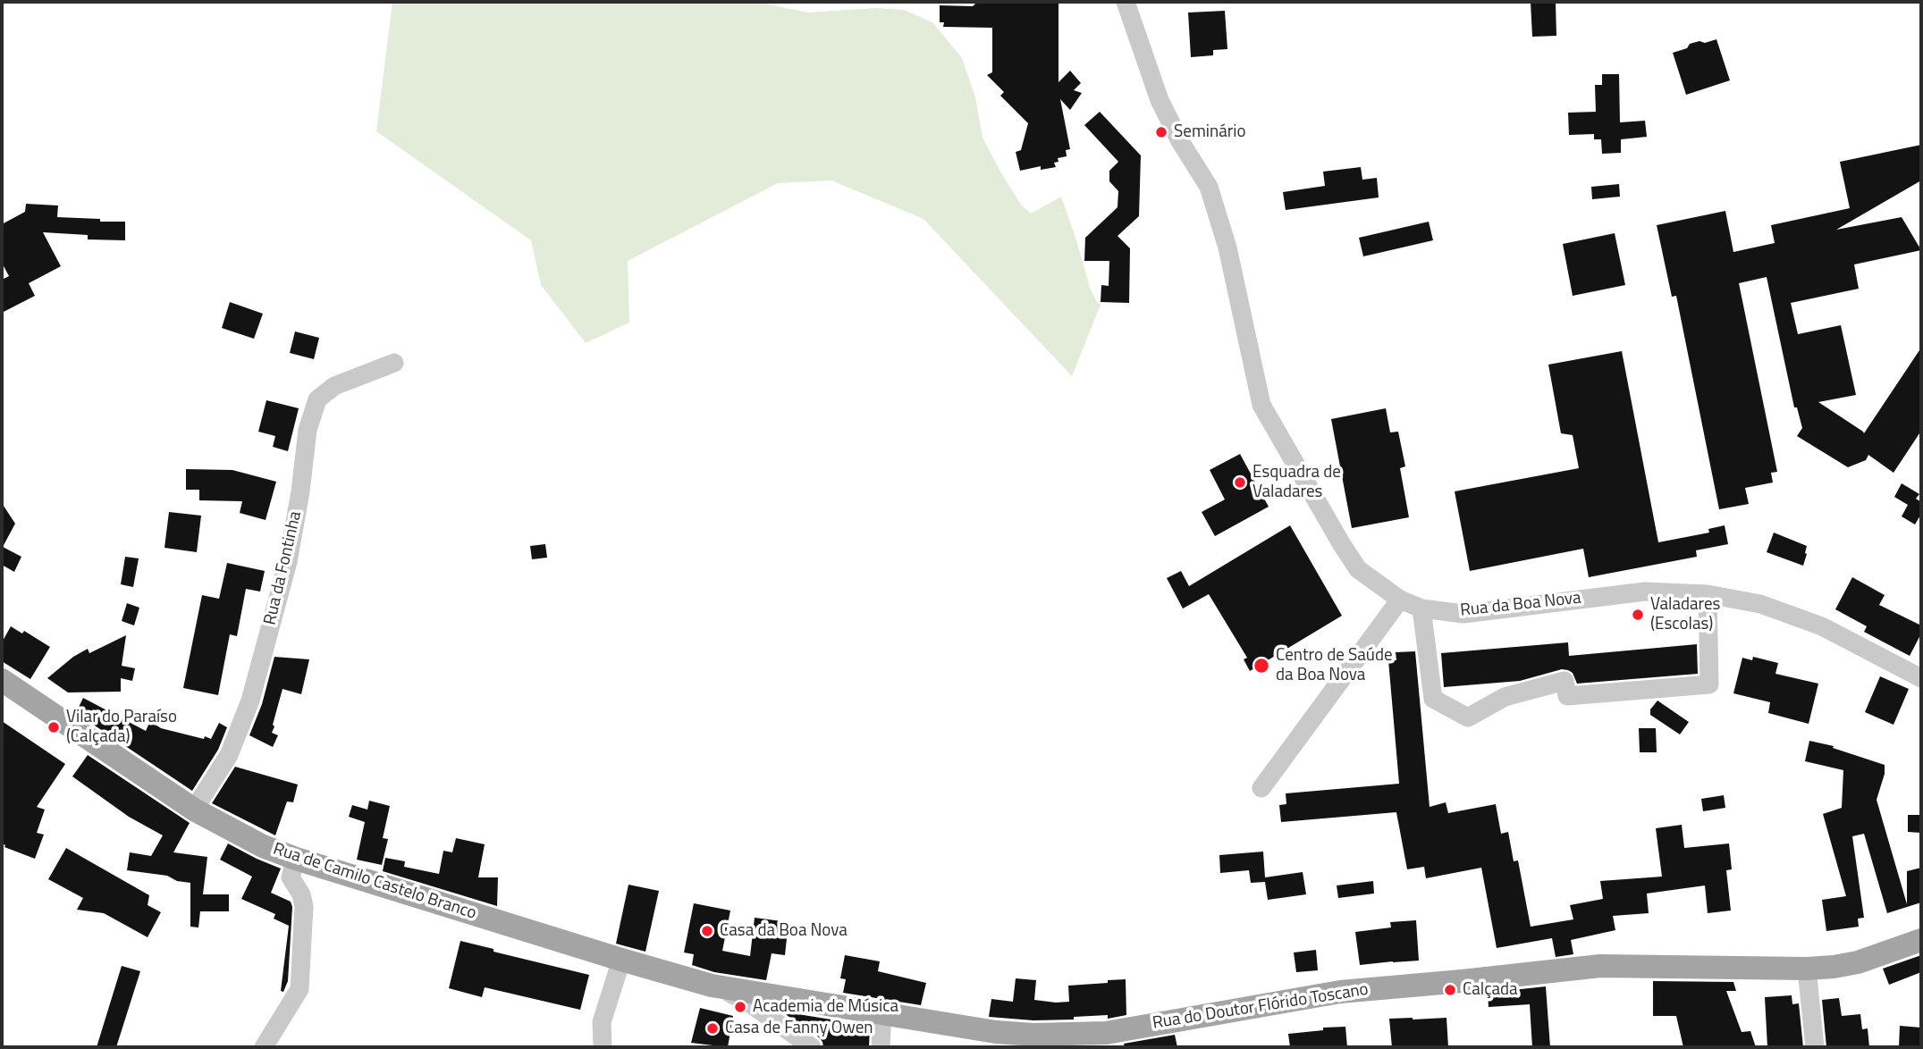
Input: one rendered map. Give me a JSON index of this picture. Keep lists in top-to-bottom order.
{
  "streets": {
    "main road": ["Rua de Camilo Castelo Branco", "Rua do Doutor Flórido Toscano"],
    "street": ["Rua da Fontinha", "Rua da Boa Nova"]
  },
  "crossings": [
    ["Rua da Fontinha", "Rua de Camilo Castelo Branco"],
    ["Rua de Camilo Castelo Branco", "Rua do Doutor Flórido Toscano"]
  ],
  "places": [
    "Seminário",
    "Esquadra de Valadares",
    "Valadares (Escolas)",
    "Centro de Saúde da Boa Nova",
    "Vilar do Paraíso (Calçada)",
    "Casa da Boa Nova",
    "Calçada",
    "Academia de Música",
    "Casa de Fanny Owen"
  ]
}
